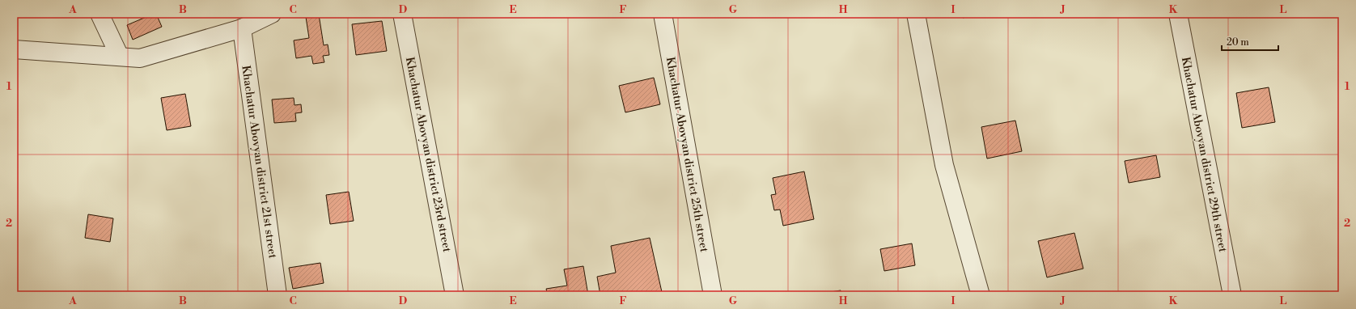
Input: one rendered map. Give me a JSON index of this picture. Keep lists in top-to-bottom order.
{
  "streets": {
    "street": [
      "Khachatur Abovyan district 23rd street",
      "Khachatur Abovyan district 25th street",
      "Khachatur Abovyan district 29th street",
      "Khachatur Abovyan district 21st street"
    ]
  },
  "scale_bar": "20 m",
  "grid": {
    "columns": [
      "A",
      "B",
      "C",
      "D",
      "E",
      "F",
      "G",
      "H",
      "I",
      "J",
      "K",
      "L"
    ],
    "rows": ["1", "2"]
  }
}
